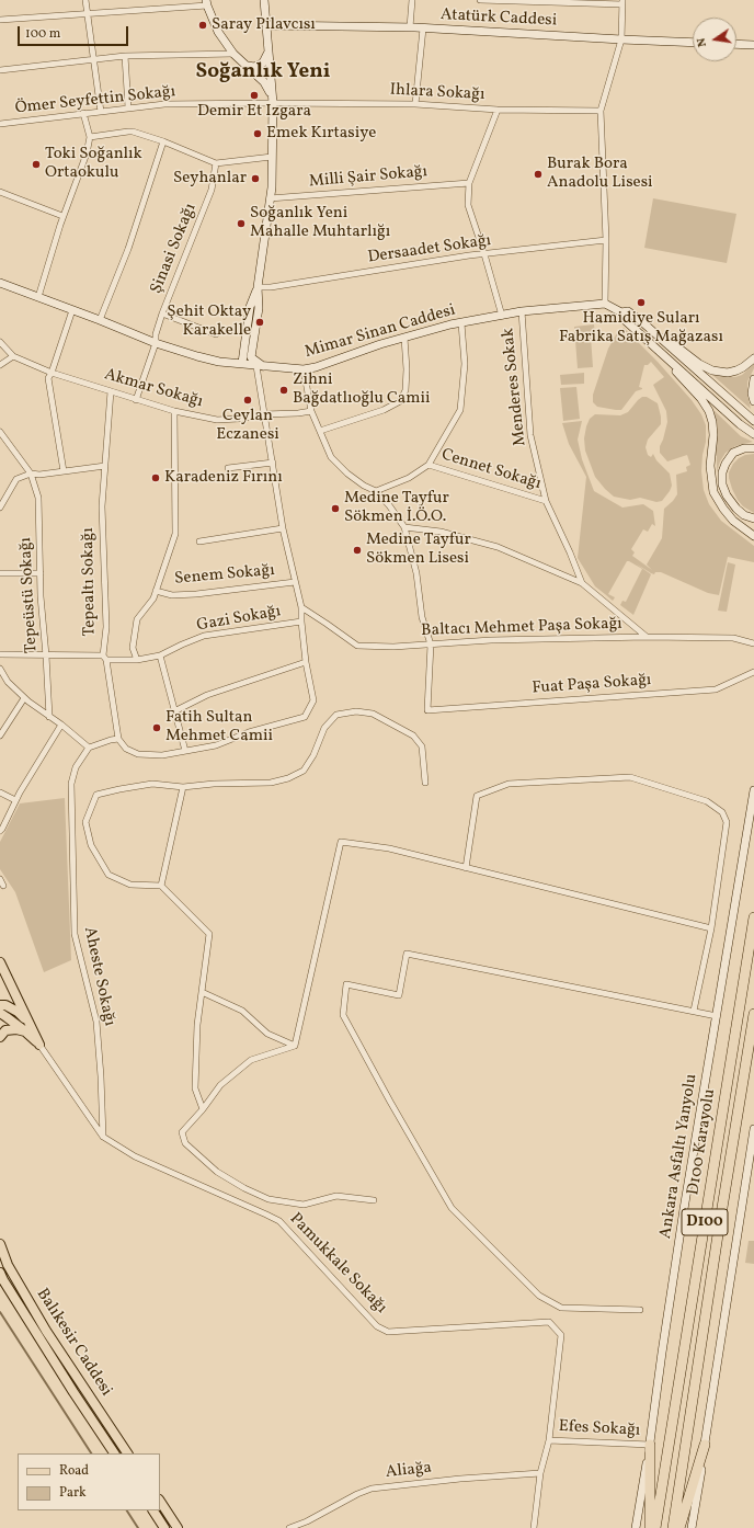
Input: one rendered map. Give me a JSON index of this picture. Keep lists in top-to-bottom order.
{
  "streets": {
    "highway": ["D100 Karayolu", "D100"],
    "main road": [
      "Atatürk Caddesi",
      "Mimar Sinan Caddesi",
      "Ankara Asfaltı Yanyolu",
      "Balıkesir Caddesi"
    ],
    "street": [
      "Ihlara Sokağı",
      "Ömer Seyfettin Sokağı",
      "Milli Şair Sokağı",
      "Şinasi Sokağı",
      "Dersaadet Sokağı",
      "Menderes Sokak",
      "Akmar Sokağı",
      "Cennet Sokağı",
      "Senem Sokağı",
      "Tepealtı Sokağı",
      "Tepeüstü Sokağı",
      "Gazi Sokağı",
      "Baltacı Mehmet Paşa Sokağı",
      "Fuat Paşa Sokağı",
      "Aheste Sokağı",
      "Pamukkale Sokağı",
      "Efes Sokağı",
      "Aliağa"
    ]
  },
  "crossings": [
    ["Ihlara Sokağı", "Ömer Seyfettin Sokağı"],
    ["Şinasi Sokağı", "Mimar Sinan Caddesi"],
    ["Şinasi Sokağı", "Akmar Sokağı"],
    ["Mimar Sinan Caddesi", "Menderes Sokak"],
    ["Menderes Sokak", "Cennet Sokağı"],
    ["Akmar Sokağı", "Tepealtı Sokağı"],
    ["Tepealtı Sokağı", "Gazi Sokağı"],
    ["Tepeüstü Sokağı", "Gazi Sokağı"],
    ["Baltacı Mehmet Paşa Sokağı", "Fuat Paşa Sokağı"],
    ["Aheste Sokağı", "Pamukkale Sokağı"],
    ["Ankara Asfaltı Yanyolu", "Efes Sokağı"],
    ["Pamukkale Sokağı", "Efes Sokağı"],
    ["Pamukkale Sokağı", "Aliağa"]
  ],
  "districts": ["Soğanlık Yeni"],
  "places": [
    "Saray Pilavcısı",
    "Demir Et Izgara",
    "Emek Kırtasiye",
    "Toki Soğanlık Ortaokulu",
    "Burak Bora Anadolu Lisesi",
    "Seyhanlar",
    "Soğanlık Yeni Mahalle Muhtarlığı",
    "Hamidiye Suları Fabrika Satış Mağazası",
    "Şehit Oktay Karakelle",
    "Zihni Bağdatlıoğlu Camii",
    "Ceylan Eczanesi",
    "Karadeniz Fırını",
    "Medine Tayfur Sökmen İ.Ö.O.",
    "Medine Tayfur Sökmen Lisesi",
    "Fatih Sultan Mehmet Camii"
  ],
  "legend": ["Road", "Park"],
  "scale_bar": "100 m",
  "north": "left"
}
